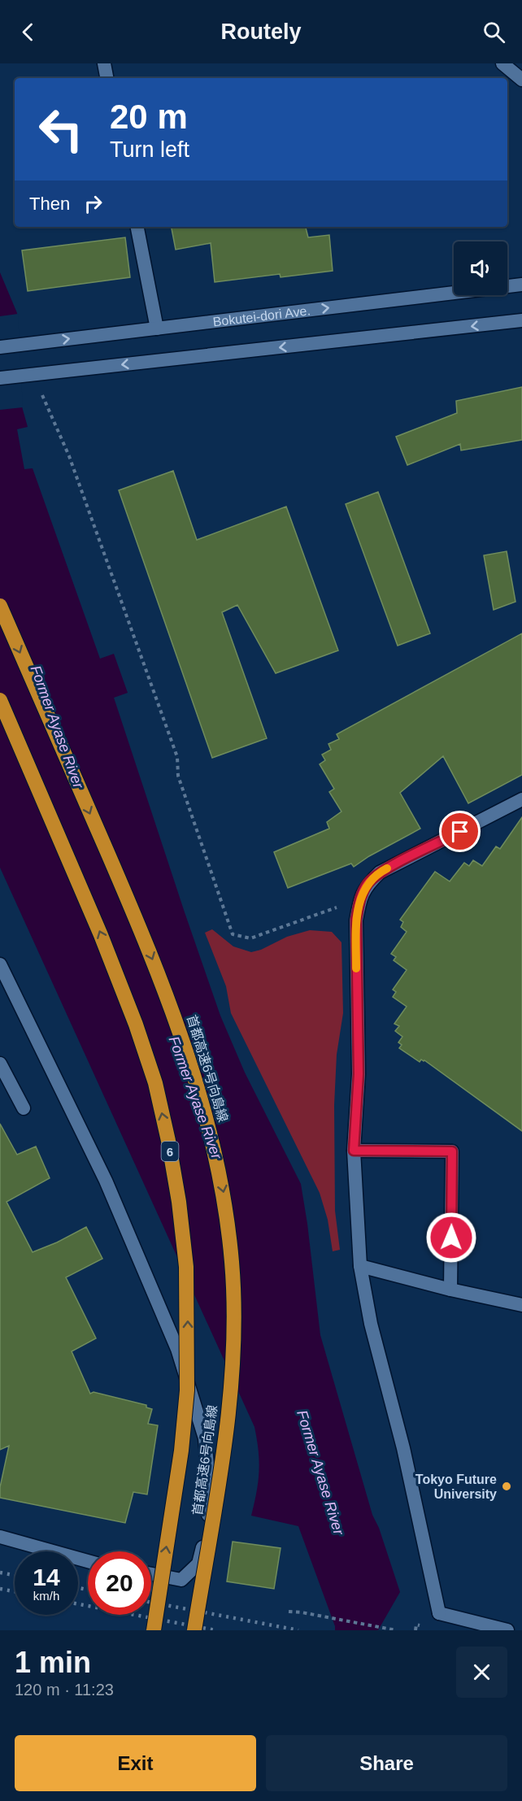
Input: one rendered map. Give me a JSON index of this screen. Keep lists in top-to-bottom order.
{
  "streets": {
    "highway": ["首都高速6号向島線", "6"],
    "street": ["Bokutei-dori Ave."]
  },
  "water": ["Former Ayase River"],
  "places": ["Tokyo Future University"],
  "page": {
    "header": "Routely",
    "turn": ["20 m", "Turn left"],
    "then": "Then",
    "speed": "14 km/h",
    "limit": "20",
    "heading": ["1 min", "120 m · 11:23"],
    "buttons": ["Exit", "Share"]
  }
}
